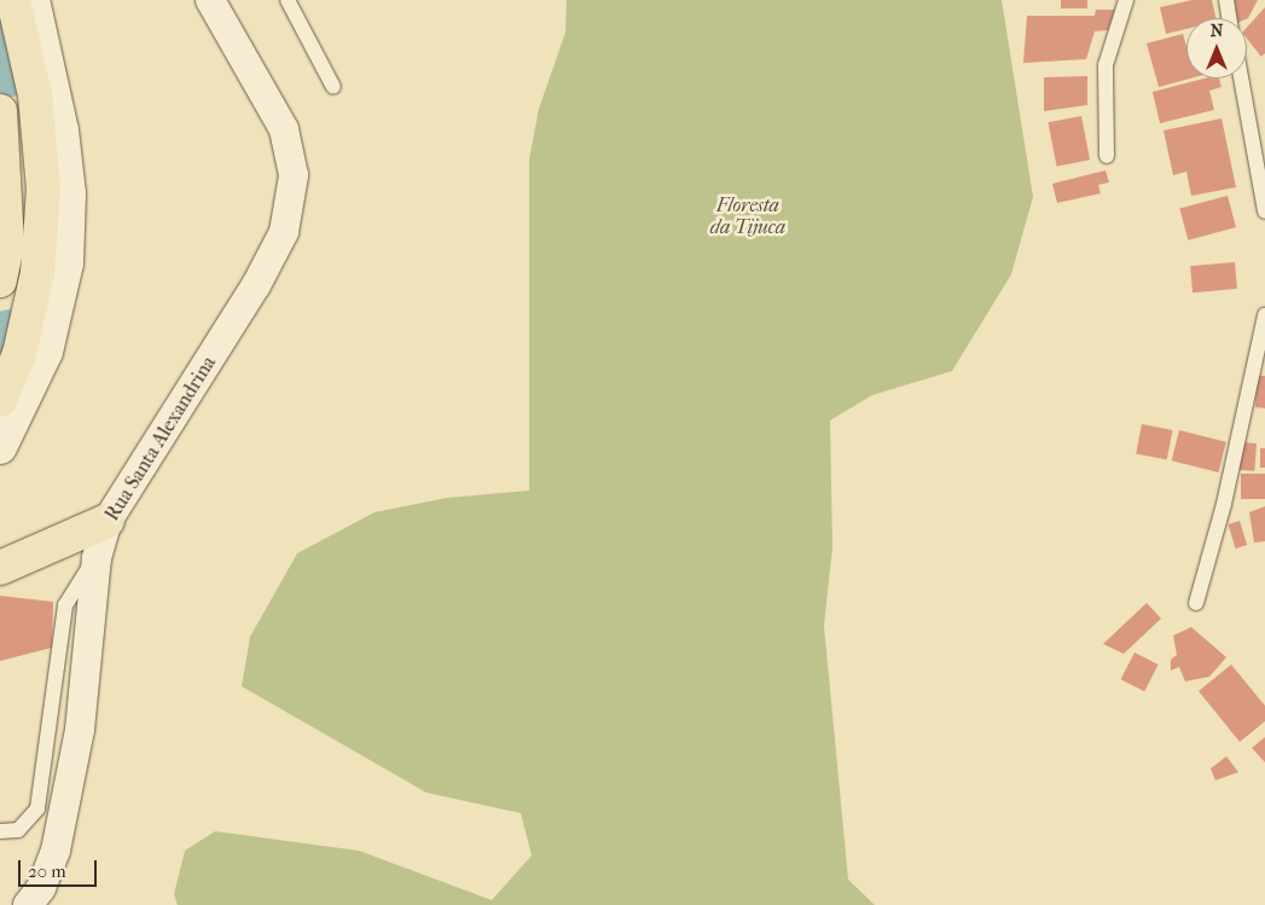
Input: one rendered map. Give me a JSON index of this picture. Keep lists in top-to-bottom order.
{
  "streets": {
    "street": ["Rua Santa Alexandrina"]
  },
  "parks": ["Floresta da Tijuca"],
  "scale_bar": "20 m",
  "north": "top"
}
